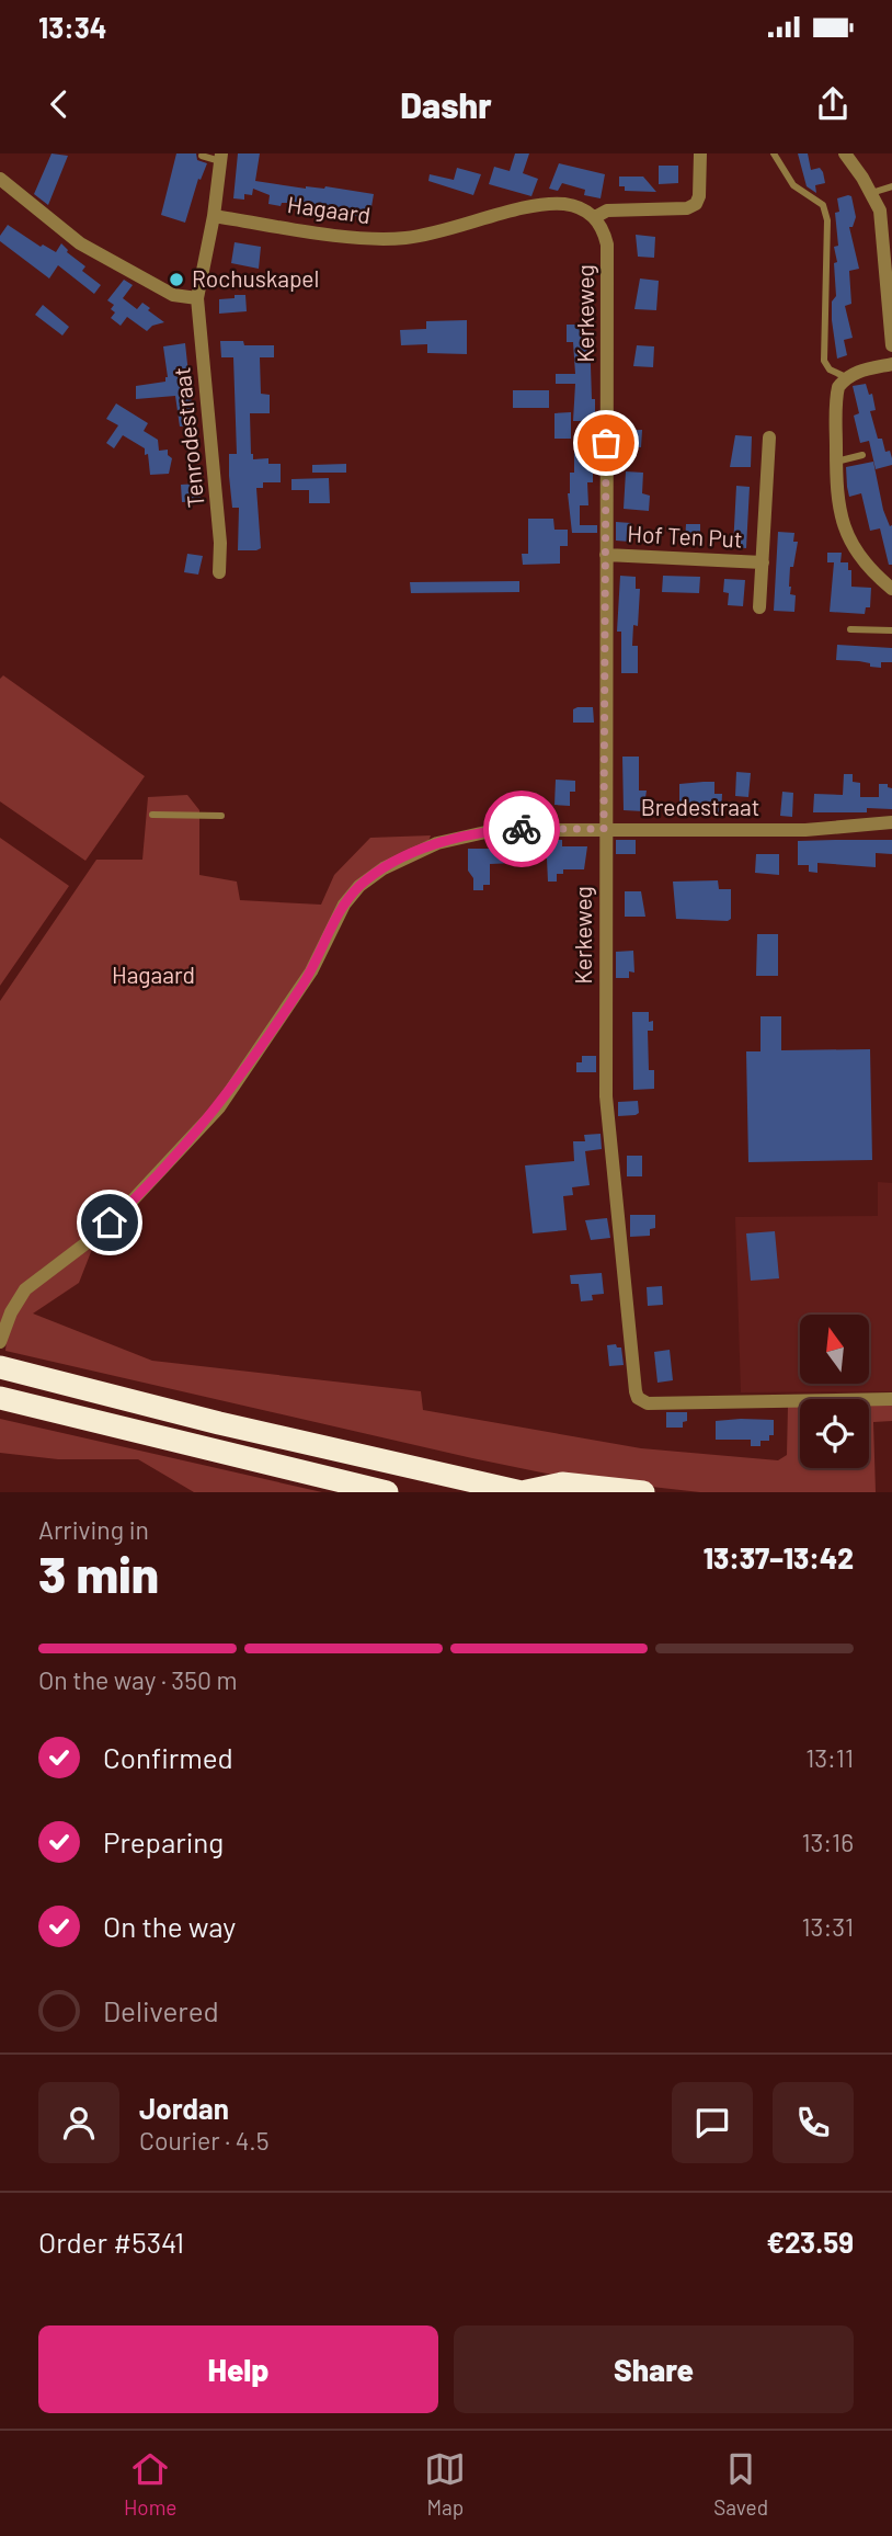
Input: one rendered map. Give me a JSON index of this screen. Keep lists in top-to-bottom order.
{
  "streets": {
    "street": [
      "Hagaard",
      "Kerkeweg",
      "Tenrodestraat",
      "Hof Ten Put",
      "Bredestraat"
    ]
  },
  "crossings": [
    ["Hagaard", "Kerkeweg"],
    ["Kerkeweg", "Hof Ten Put"],
    ["Kerkeweg", "Bredestraat"]
  ],
  "parks": ["Hagaard"],
  "places": ["Rochuskapel"],
  "north": "top",
  "page": {
    "status": "13:34",
    "header": "Dashr",
    "heading": ["3 min", "Arriving in", "13:37–13:42"],
    "panel": [
      "Jordan",
      "Courier · 4.5",
      "Order #5341",
      "€23.59"
    ],
    "bar": "On the way · 350 m",
    "list": [
      ["Confirmed", "13:11"],
      ["Preparing", "13:16"],
      ["On the way", "13:31"],
      "Delivered"
    ],
    "buttons": ["Help", "Share"],
    "tabs": ["Home", "Map", "Saved"]
  }
}
